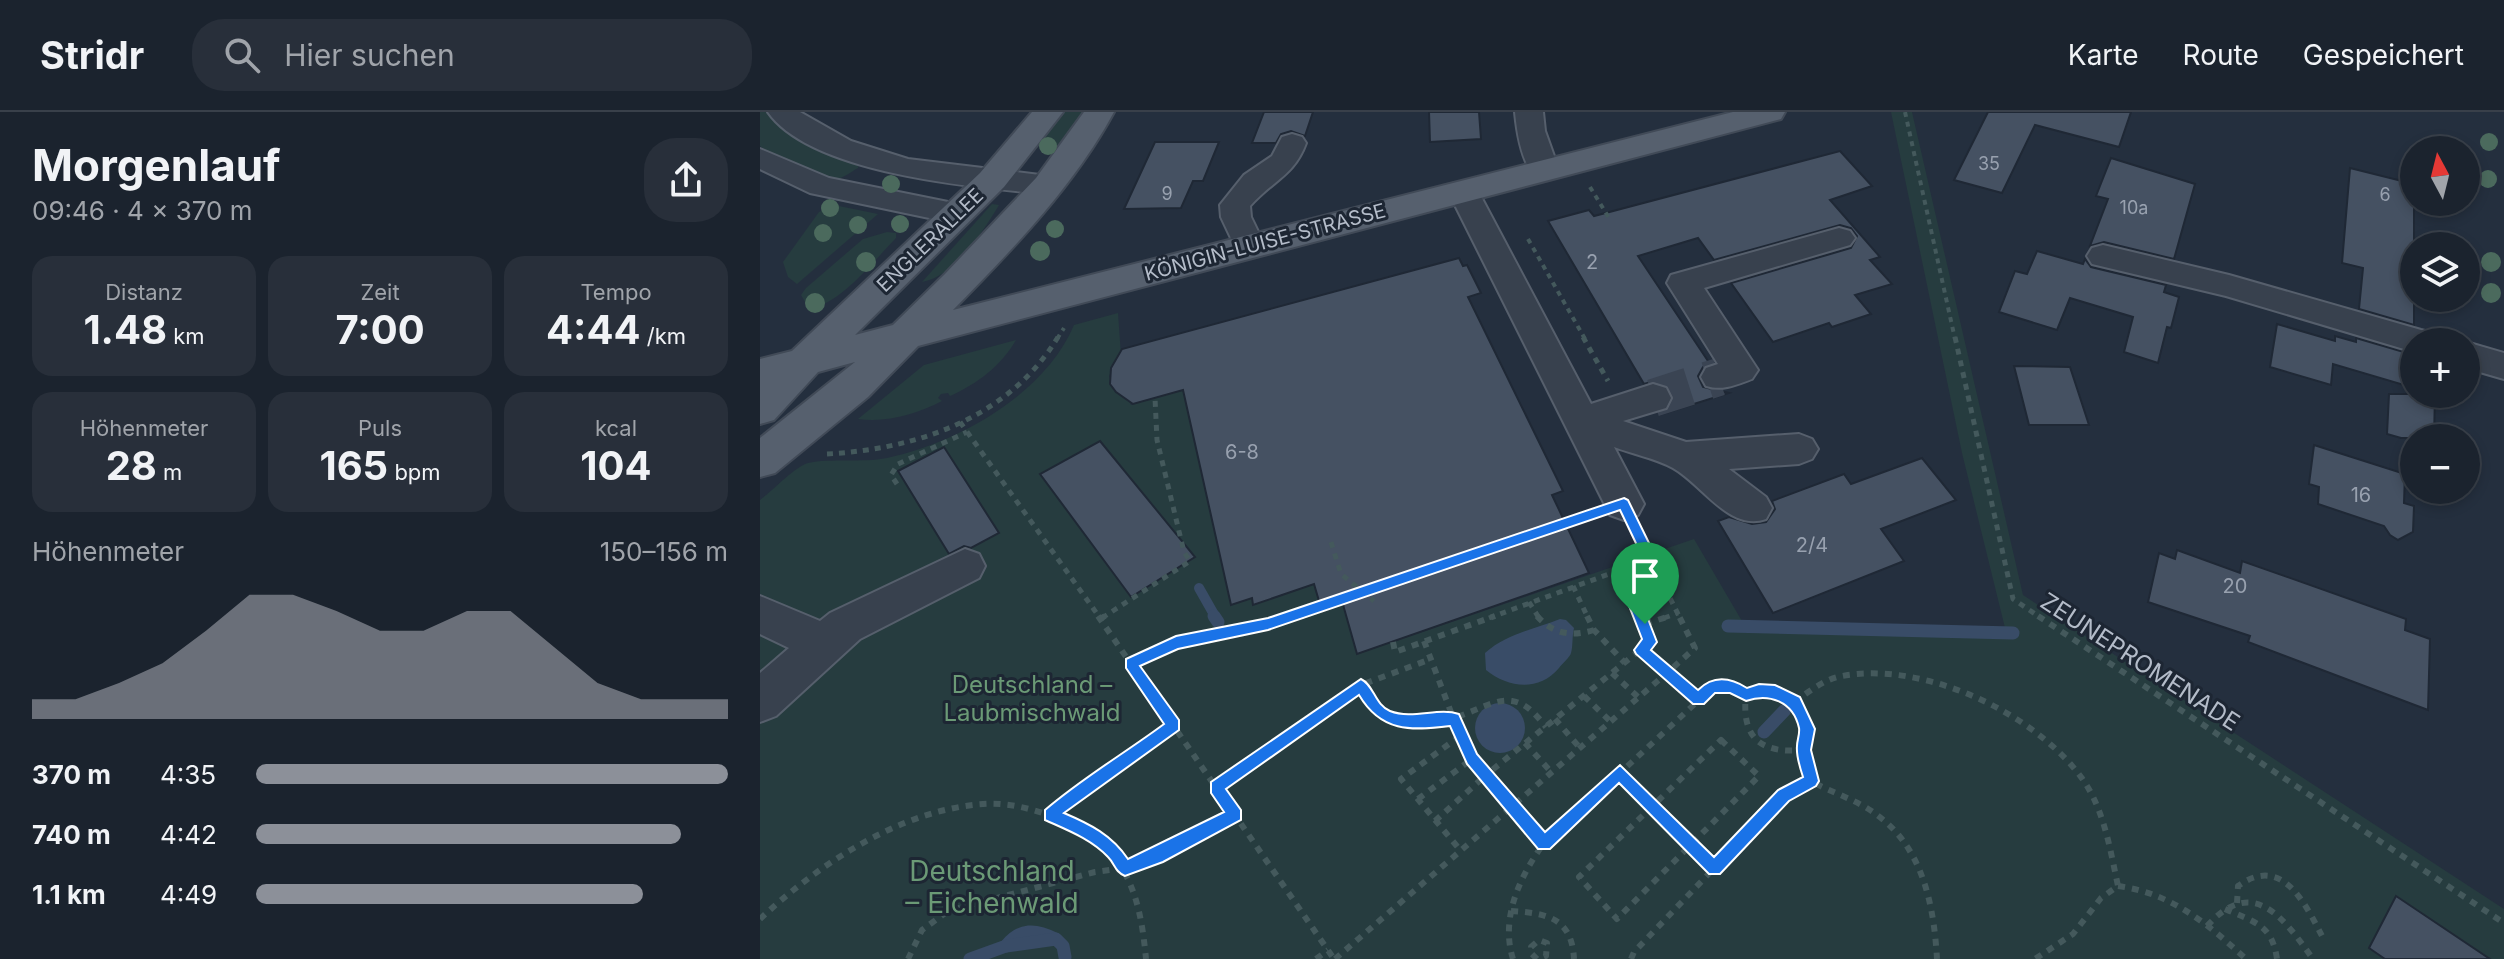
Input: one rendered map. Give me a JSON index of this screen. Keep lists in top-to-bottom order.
{
  "streets": {
    "main road": ["ENGLERALLEE", "KÖNIGIN-LUISE-STRASSE"],
    "path": ["ZEUNEPROMENADE"]
  },
  "crossings": [
    ["ENGLERALLEE", "KÖNIGIN-LUISE-STRASSE"]
  ],
  "parks": ["Deutschland – Laubmischwald", "Deutschland – Eichenwald"],
  "house_numbers": [
    "35",
    "9",
    "6",
    "10a",
    "2",
    "6-8",
    "16",
    "2/4",
    "20"
  ],
  "north": "top",
  "page": {
    "header": "Stridr",
    "search": "Hier suchen",
    "nav": ["Karte", "Route", "Gespeichert"],
    "heading": ["Morgenlauf", "09:46 · 4 × 370 m"],
    "map_buttons": ["+", "−"],
    "stats": [
      ["Distanz", "1.48 km"],
      ["Zeit", "7:00"],
      ["Tempo", "4:44 /km"],
      ["Höhenmeter", "28 m"],
      ["Puls", "165 bpm"],
      ["kcal", "104"]
    ],
    "chart": ["Höhenmeter", "150–156 m"],
    "list": [
      {
        "name": "370 m",
        "note": "4:35"
      },
      {
        "name": "740 m",
        "note": "4:42"
      },
      {
        "name": "1.1 km",
        "note": "4:49"
      }
    ]
  }
}
